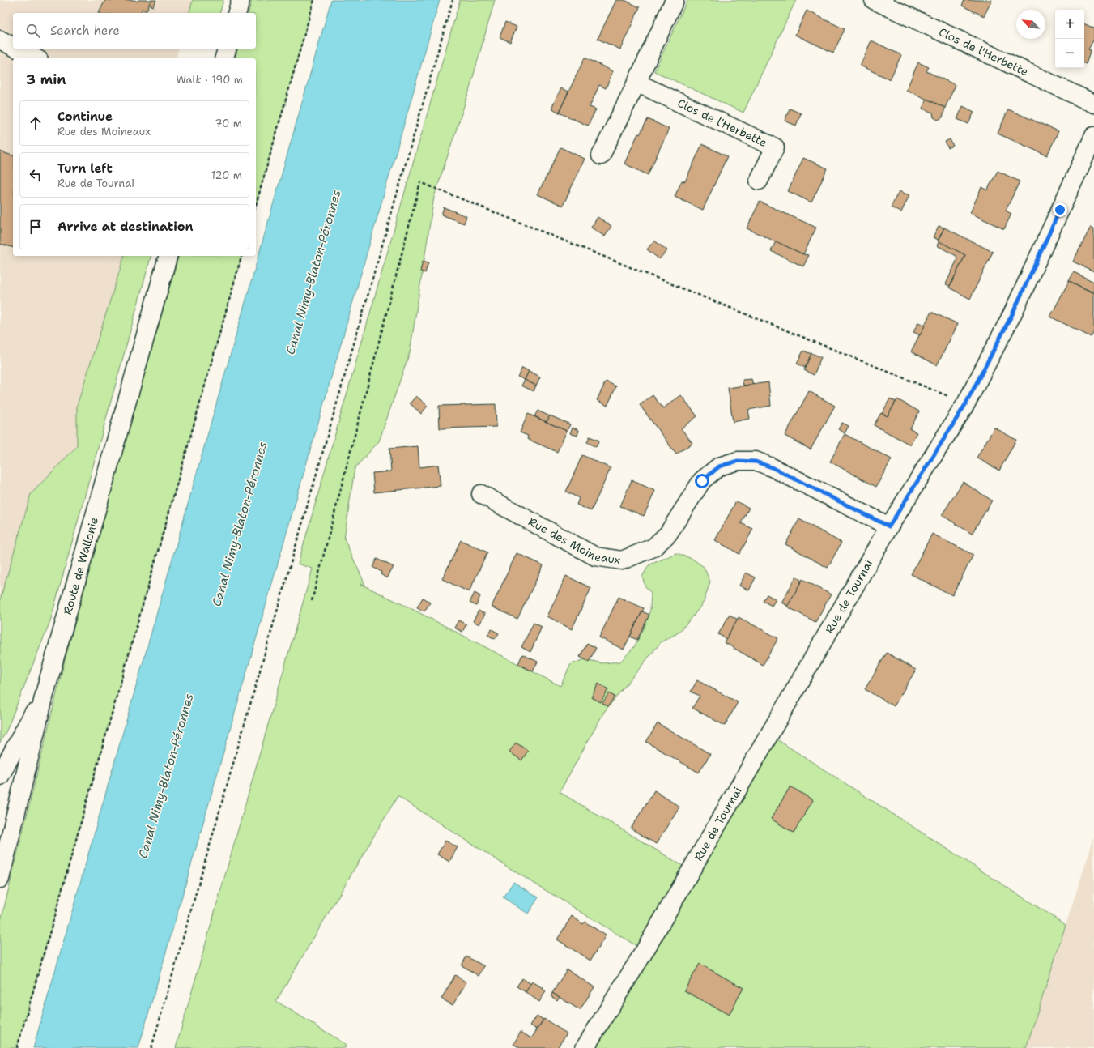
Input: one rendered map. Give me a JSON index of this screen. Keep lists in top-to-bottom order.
{
  "streets": {
    "street": [
      "Clos de l'Herbette",
      "Rue des Moineaux",
      "Route de Wallonie",
      "Rue de Tournai"
    ]
  },
  "crossings": [
    ["Rue des Moineaux", "Rue de Tournai"]
  ],
  "water": ["Canal Nimy-Blaton-Péronnes"],
  "north": "top left",
  "page": {
    "map_buttons": ["+", "−"],
    "search": "Search here",
    "heading": ["3 min", "Walk · 190 m"],
    "list": [
      ["Continue", "Rue des Moineaux", "70 m"],
      ["Turn left", "Rue de Tournai", "120 m"],
      "Arrive at destination"
    ]
  }
}
